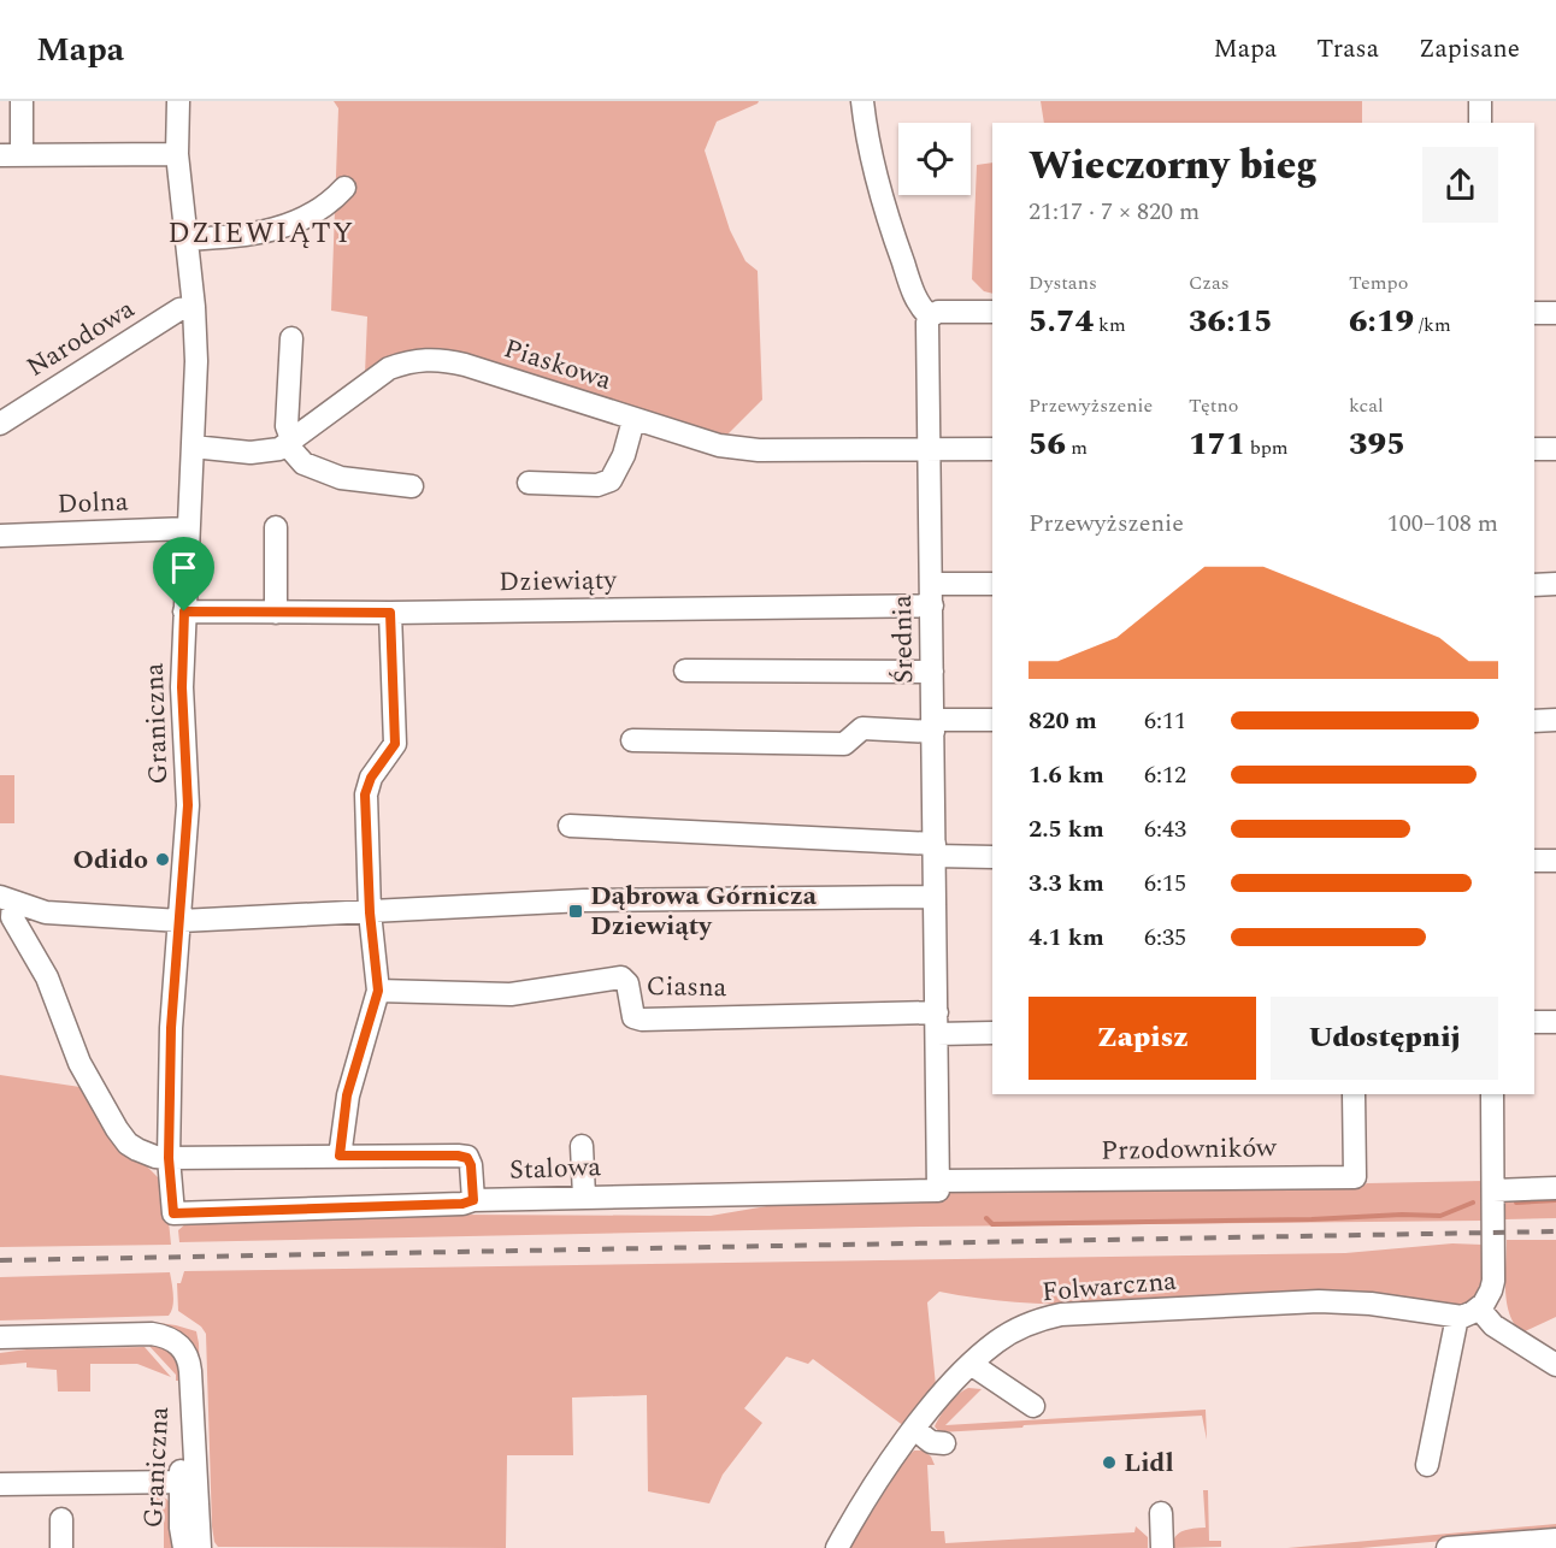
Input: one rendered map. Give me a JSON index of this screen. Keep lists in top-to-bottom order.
{
  "streets": {
    "street": [
      "Narodowa",
      "Piaskowa",
      "Dolna",
      "Dziewiąty",
      "Średnia",
      "Graniczna",
      "Ciasna",
      "Przodowników",
      "Stalowa",
      "Folwarczna"
    ]
  },
  "crossings": [
    ["Narodowa", "Graniczna"],
    ["Piaskowa", "Średnia"],
    ["Piaskowa", "Graniczna"],
    ["Dolna", "Graniczna"],
    ["Dziewiąty", "Średnia"],
    ["Dziewiąty", "Graniczna"],
    ["Średnia", "Ciasna"],
    ["Średnia", "Przodowników"],
    ["Średnia", "Stalowa"],
    ["Graniczna", "Stalowa"],
    ["Przodowników", "Stalowa"]
  ],
  "districts": ["DZIEWIĄTY"],
  "places": {
    "other": ["Odido", "Lidl"],
    "transit": ["Dąbrowa Górnicza Dziewiąty"]
  },
  "page": {
    "header": "Mapa",
    "nav": ["Mapa", "Trasa", "Zapisane"],
    "heading": ["Wieczorny bieg", "21:17 · 7 × 820 m"],
    "stats": [
      ["Dystans", "5.74 km"],
      ["Czas", "36:15"],
      ["Tempo", "6:19 /km"],
      ["Przewyższenie", "56 m"],
      ["Tętno", "171 bpm"],
      ["kcal", "395"]
    ],
    "chart": ["Przewyższenie", "100–108 m"],
    "list": [
      {
        "name": "820 m",
        "note": "6:11"
      },
      {
        "name": "1.6 km",
        "note": "6:12"
      },
      {
        "name": "2.5 km",
        "note": "6:43"
      },
      {
        "name": "3.3 km",
        "note": "6:15"
      },
      {
        "name": "4.1 km",
        "note": "6:35"
      }
    ],
    "buttons": ["Zapisz", "Udostępnij"]
  }
}
